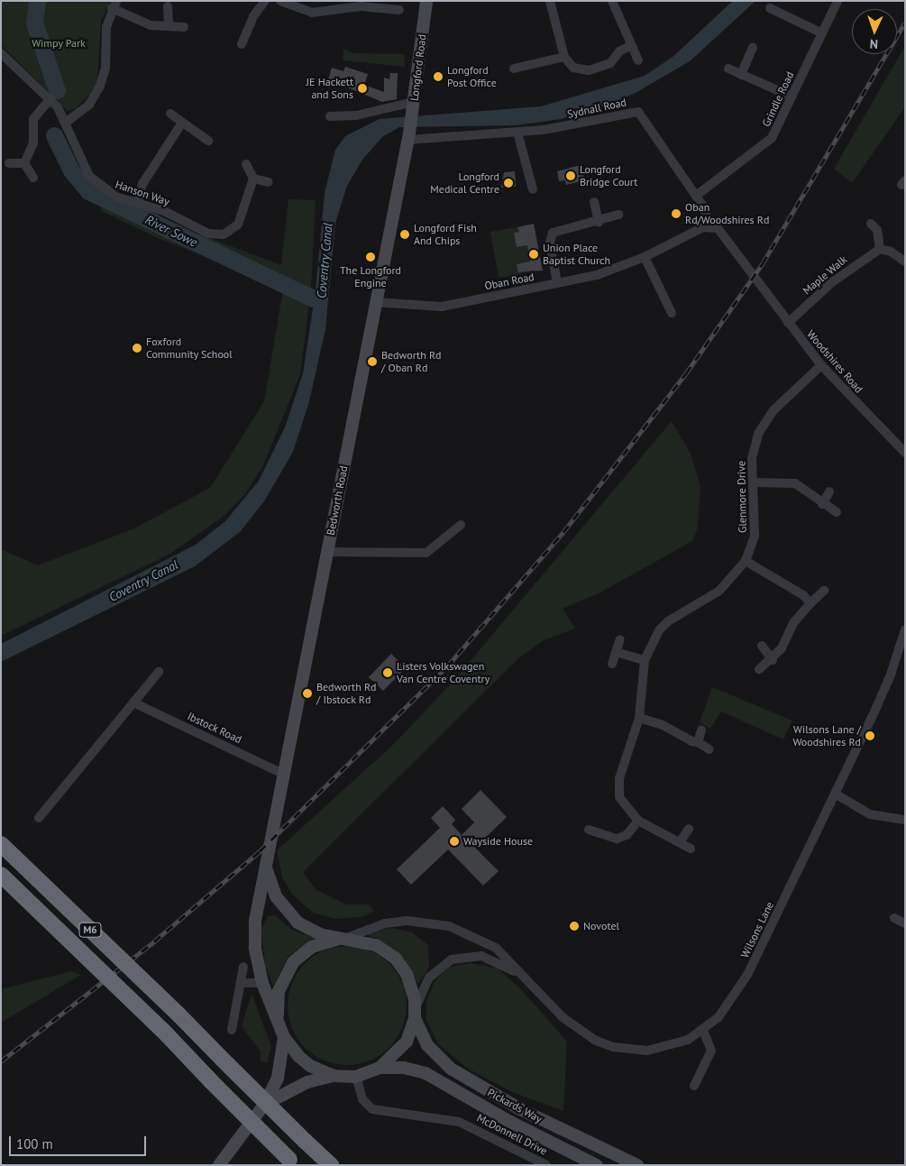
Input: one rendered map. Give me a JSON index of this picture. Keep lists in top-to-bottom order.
{
  "streets": {
    "highway": ["M6"],
    "main road": ["Longford Road", "Bedworth Road", "Pickards Way"],
    "street": [
      "Grindle Road",
      "Sydnall Road",
      "Hanson Way",
      "Maple Walk",
      "Oban Road",
      "Woodshires Road",
      "Glenmore Drive",
      "Ibstock Road",
      "Wilsons Lane",
      "McDonnell Drive"
    ]
  },
  "crossings": [
    ["Longford Road", "Sydnall Road"],
    ["Longford Road", "Bedworth Road"],
    ["Grindle Road", "Sydnall Road"],
    ["Sydnall Road", "Oban Road"],
    ["Sydnall Road", "Woodshires Road"],
    ["Sydnall Road", "Bedworth Road"],
    ["Maple Walk", "Woodshires Road"],
    ["Oban Road", "Bedworth Road"],
    ["Woodshires Road", "Glenmore Drive"],
    ["Bedworth Road", "Ibstock Road"],
    ["Wilsons Lane", "Pickards Way"],
    ["Wilsons Lane", "McDonnell Drive"],
    ["Pickards Way", "McDonnell Drive"]
  ],
  "water": ["River Sowe", "Coventry Canal"],
  "parks": ["Wimpy Park"],
  "places": [
    "Longford Post Office",
    "JE Hackett and Sons",
    "Longford Bridge Court",
    "Longford Medical Centre",
    "Oban Rd/Woodshires Rd",
    "Longford Fish And Chips",
    "Union Place Baptist Church",
    "The Longford Engine",
    "Foxford Community School",
    "Bedworth Rd / Oban Rd",
    "Listers Volkswagen Van Centre Coventry",
    "Bedworth Rd / Ibstock Rd",
    "Wilsons Lane / Woodshires Rd",
    "Wayside House",
    "Novotel"
  ],
  "scale_bar": "100 m",
  "north": "bottom"
}
